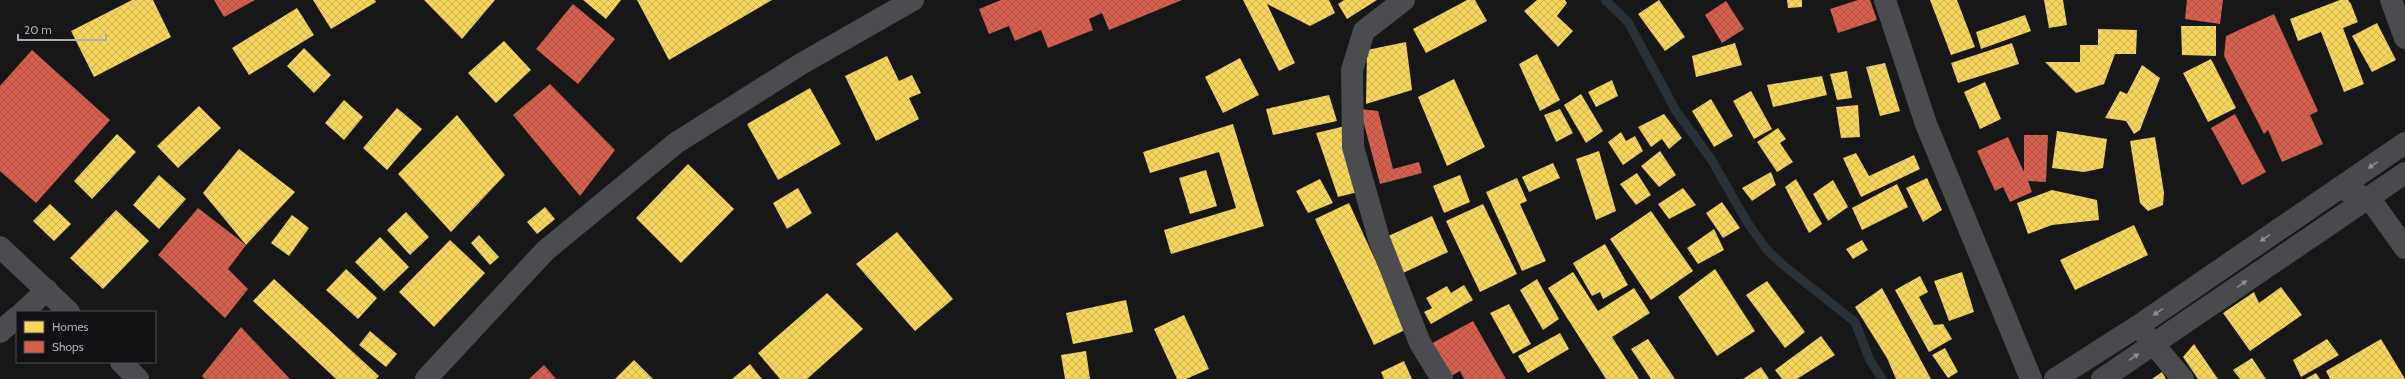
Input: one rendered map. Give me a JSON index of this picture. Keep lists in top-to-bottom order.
{
  "legend": ["Homes", "Shops"],
  "scale_bar": "20 m"
}
